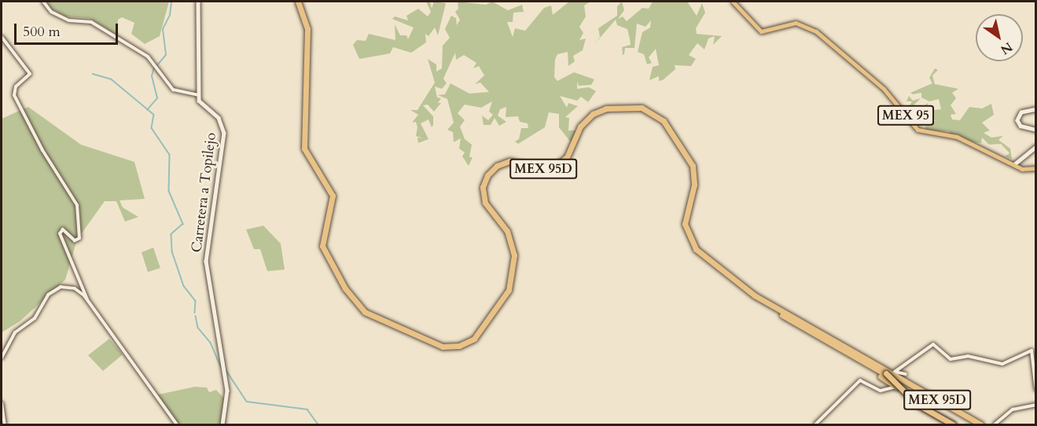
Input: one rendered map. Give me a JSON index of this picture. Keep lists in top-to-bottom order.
{
  "streets": {
    "highway": ["MEX 95D"],
    "main road": ["MEX 95", "Carretera a Topilejo"]
  },
  "scale_bar": "500 m",
  "north": "bottom right"
}
